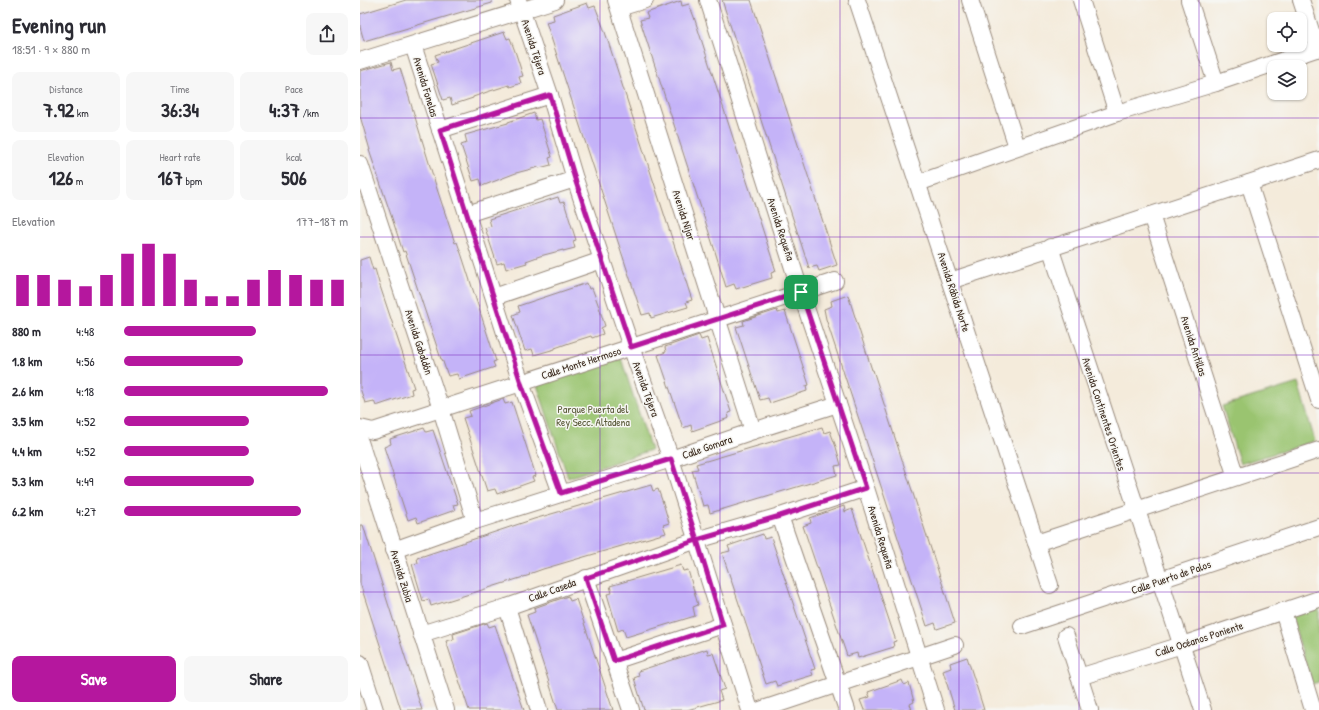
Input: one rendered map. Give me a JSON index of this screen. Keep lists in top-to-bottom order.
{
  "streets": {
    "street": [
      "Avenida Téjera",
      "Avenida Fonelas",
      "Avenida Nijar",
      "Avenida Requeña",
      "Avenida Rábida Norte",
      "Avenida Gabaldón",
      "Avenida Antillas",
      "Calle Monte Hermoso",
      "Avenida Continentes Orientes",
      "Calle Gomara",
      "Avenida Zubia",
      "Calle Puerto de Palos",
      "Calle Caseda",
      "Calle Océanos Poniente"
    ]
  },
  "crossings": [
    ["Avenida Téjera", "Calle Monte Hermoso"],
    ["Avenida Téjera", "Calle Gomara"],
    ["Avenida Téjera", "Calle Caseda"],
    ["Avenida Fonelas", "Calle Monte Hermoso"],
    ["Avenida Fonelas", "Calle Gomara"],
    ["Avenida Nijar", "Calle Monte Hermoso"],
    ["Avenida Nijar", "Calle Gomara"],
    ["Avenida Requeña", "Calle Monte Hermoso"],
    ["Avenida Requeña", "Calle Gomara"],
    ["Avenida Requeña", "Calle Caseda"],
    ["Avenida Gabaldón", "Calle Monte Hermoso"],
    ["Avenida Gabaldón", "Calle Gomara"],
    ["Calle Monte Hermoso", "Avenida Zubia"],
    ["Avenida Continentes Orientes", "Calle Puerto de Palos"],
    ["Avenida Continentes Orientes", "Calle Océanos Poniente"],
    ["Calle Gomara", "Avenida Zubia"],
    ["Avenida Zubia", "Calle Caseda"]
  ],
  "parks": ["Parque Puerta del Rey Secc. Altadena"],
  "page": {
    "heading": ["Evening run", "18:51 · 9 × 880 m"],
    "stats": [
      ["Distance", "7.92 km"],
      ["Time", "36:34"],
      ["Pace", "4:37 /km"],
      ["Elevation", "126 m"],
      ["Heart rate", "167 bpm"],
      ["kcal", "506"]
    ],
    "chart": ["Elevation", "177–187 m"],
    "list": [
      {
        "name": "880 m",
        "note": "4:48"
      },
      {
        "name": "1.8 km",
        "note": "4:56"
      },
      {
        "name": "2.6 km",
        "note": "4:18"
      },
      {
        "name": "3.5 km",
        "note": "4:52"
      },
      {
        "name": "4.4 km",
        "note": "4:52"
      },
      {
        "name": "5.3 km",
        "note": "4:49"
      },
      {
        "name": "6.2 km",
        "note": "4:27"
      }
    ],
    "buttons": ["Save", "Share"]
  }
}
